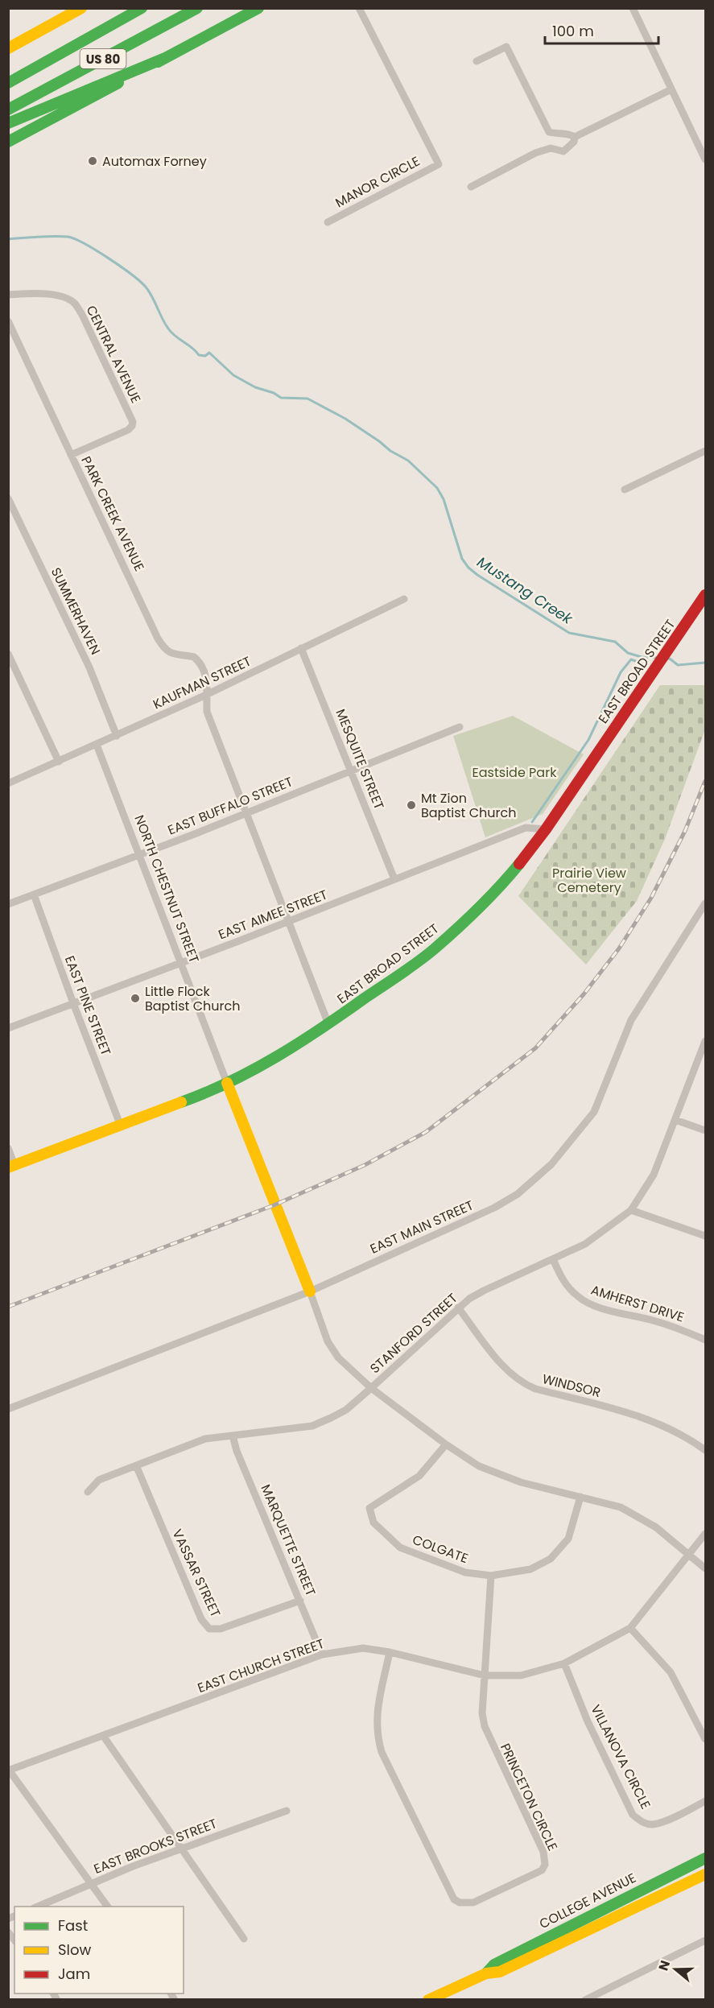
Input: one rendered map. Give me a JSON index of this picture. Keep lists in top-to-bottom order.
{
  "streets": {
    "main road": [
      "US 80",
      "EAST BROAD STREET",
      "NORTH CHESTNUT STREET",
      "COLLEGE AVENUE"
    ],
    "street": [
      "MANOR CIRCLE",
      "CENTRAL AVENUE",
      "PARK CREEK AVENUE",
      "SUMMERHAVEN",
      "KAUFMAN STREET",
      "MESQUITE STREET",
      "EAST BUFFALO STREET",
      "EAST AIMEE STREET",
      "EAST PINE STREET",
      "EAST MAIN STREET",
      "AMHERST DRIVE",
      "STANFORD STREET",
      "WINDSOR",
      "MARQUETTE STREET",
      "COLGATE",
      "VASSAR STREET",
      "EAST CHURCH STREET",
      "VILLANOVA CIRCLE",
      "PRINCETON CIRCLE",
      "EAST BROOKS STREET"
    ]
  },
  "crossings": [
    ["CENTRAL AVENUE", "PARK CREEK AVENUE"],
    ["PARK CREEK AVENUE", "KAUFMAN STREET"],
    ["SUMMERHAVEN", "KAUFMAN STREET"],
    ["EAST BROAD STREET", "NORTH CHESTNUT STREET"],
    ["EAST BROAD STREET", "EAST AIMEE STREET"],
    ["EAST BROAD STREET", "EAST PINE STREET"],
    ["KAUFMAN STREET", "MESQUITE STREET"],
    ["KAUFMAN STREET", "NORTH CHESTNUT STREET"],
    ["MESQUITE STREET", "EAST BUFFALO STREET"],
    ["MESQUITE STREET", "EAST AIMEE STREET"],
    ["EAST BUFFALO STREET", "NORTH CHESTNUT STREET"],
    ["EAST BUFFALO STREET", "EAST PINE STREET"],
    ["NORTH CHESTNUT STREET", "EAST AIMEE STREET"],
    ["NORTH CHESTNUT STREET", "EAST MAIN STREET"],
    ["EAST AIMEE STREET", "EAST PINE STREET"],
    ["AMHERST DRIVE", "STANFORD STREET"],
    ["STANFORD STREET", "WINDSOR"],
    ["STANFORD STREET", "MARQUETTE STREET"],
    ["STANFORD STREET", "VASSAR STREET"],
    ["MARQUETTE STREET", "VASSAR STREET"],
    ["MARQUETTE STREET", "EAST CHURCH STREET"],
    ["COLGATE", "PRINCETON CIRCLE"],
    ["EAST CHURCH STREET", "VILLANOVA CIRCLE"],
    ["EAST CHURCH STREET", "PRINCETON CIRCLE"]
  ],
  "water": ["Mustang Creek"],
  "parks": ["Eastside Park", "Prairie View Cemetery"],
  "places": ["Automax Forney", "Mt Zion Baptist Church", "Little Flock Baptist Church"],
  "legend": ["Fast", "Slow", "Jam"],
  "scale_bar": "100 m",
  "north": "left"
}
